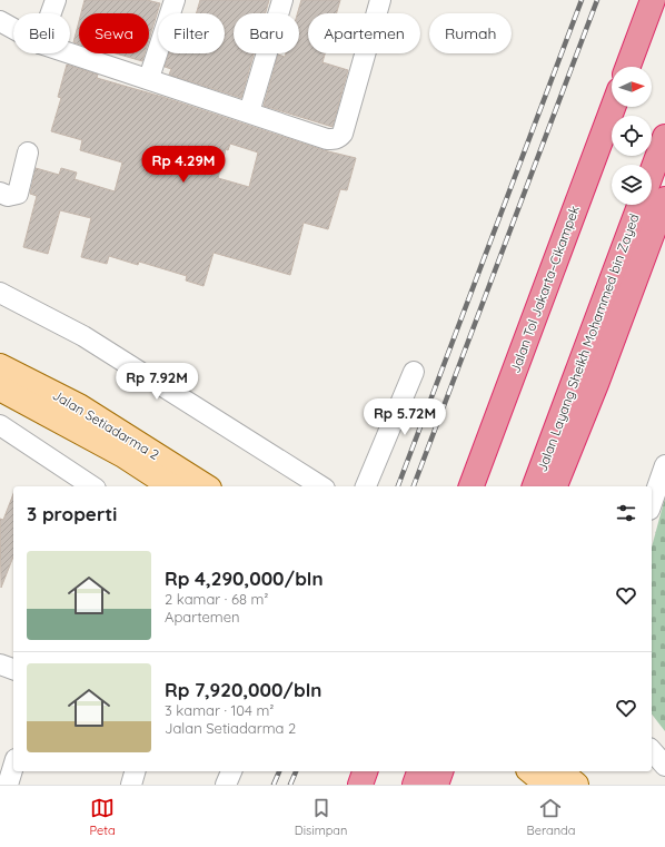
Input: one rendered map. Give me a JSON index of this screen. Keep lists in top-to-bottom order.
{
  "streets": {
    "highway": ["Jalan Tol Jakarta–Cikampek", "Jalan Layang Sheikh Mohammed bin Zayed"],
    "main road": ["Jalan Setiadarma 2"]
  },
  "north": "right",
  "page": {
    "chip": [
      "Beli",
      "Sewa",
      "Filter",
      "Baru",
      "Apartemen",
      "Rumah"
    ],
    "price": ["Rp 4.29M", "Rp 7.92M", "Rp 5.72M"],
    "heading": "3 properti",
    "list": [
      {
        "name": "Rp 4,290,000/bln",
        "note": "2 kamar · 68 m² · Apartemen"
      },
      {
        "name": "Rp 7,920,000/bln",
        "note": "3 kamar · 104 m² · Jalan Setiadarma 2"
      }
    ],
    "tabs": ["Peta", "Disimpan", "Beranda"]
  }
}
